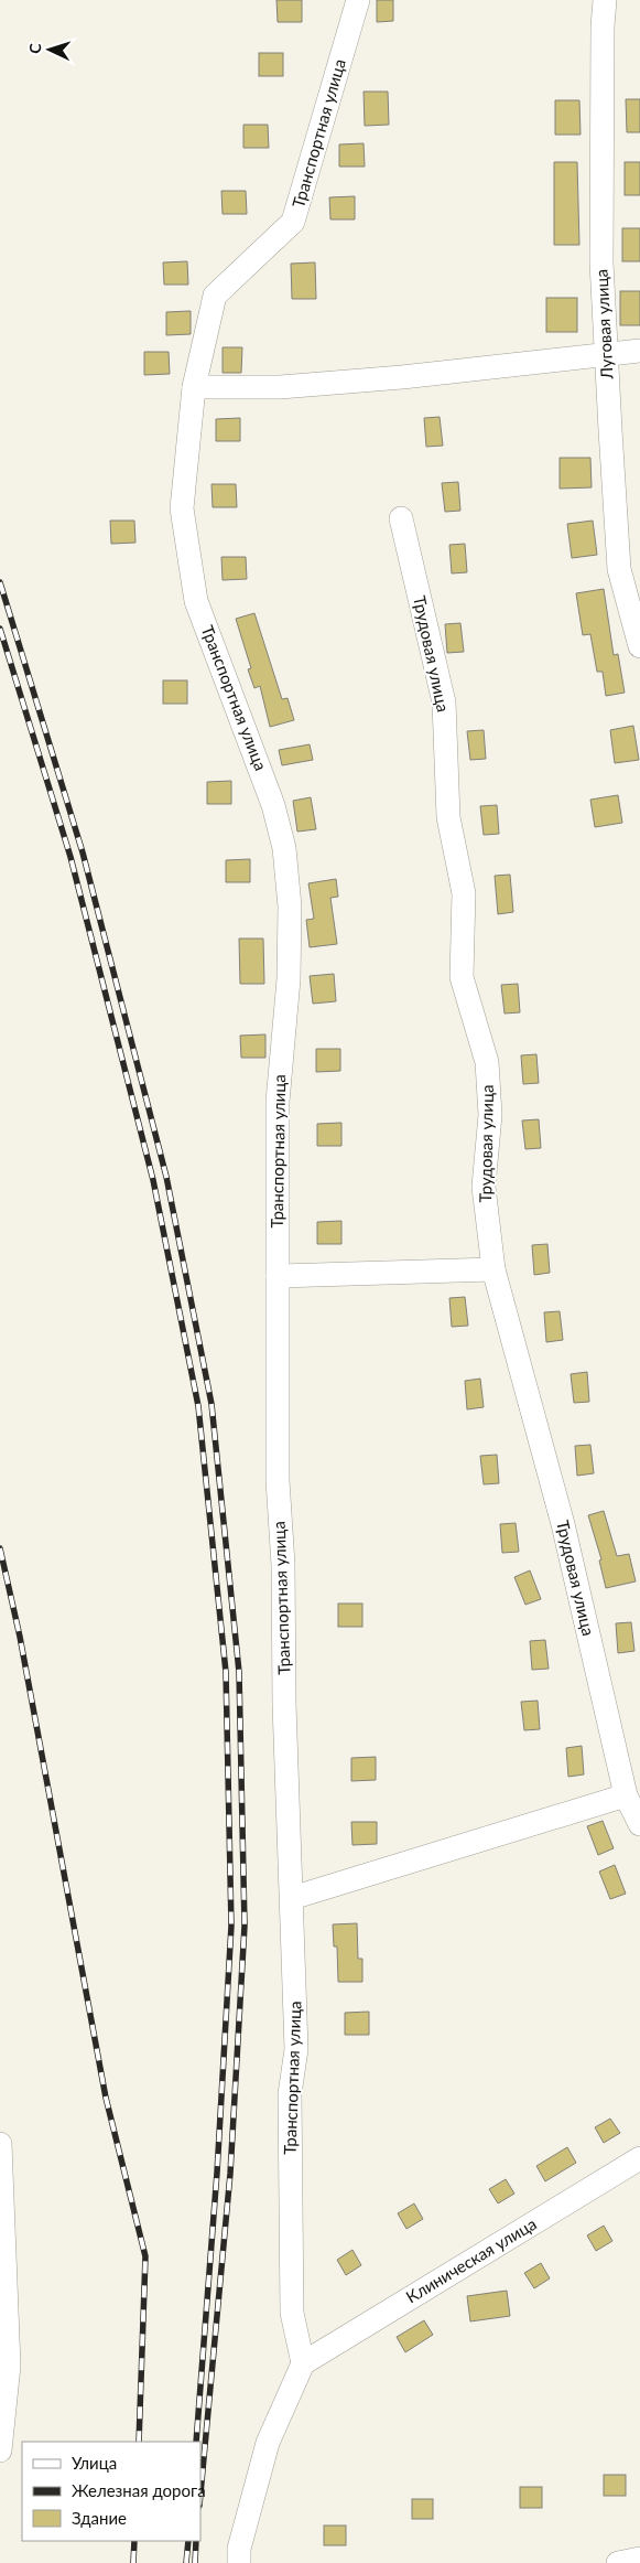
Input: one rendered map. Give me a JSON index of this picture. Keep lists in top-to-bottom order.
{
  "streets": {
    "street": [
      "Транспортная улица",
      "Луговая улица",
      "Трудовая улица",
      "Клиническая улица"
    ]
  },
  "crossings": [
    ["Транспортная улица", "Клиническая улица"]
  ],
  "legend": ["Улица", "Железная дорога", "Здание"],
  "north": "left"
}
